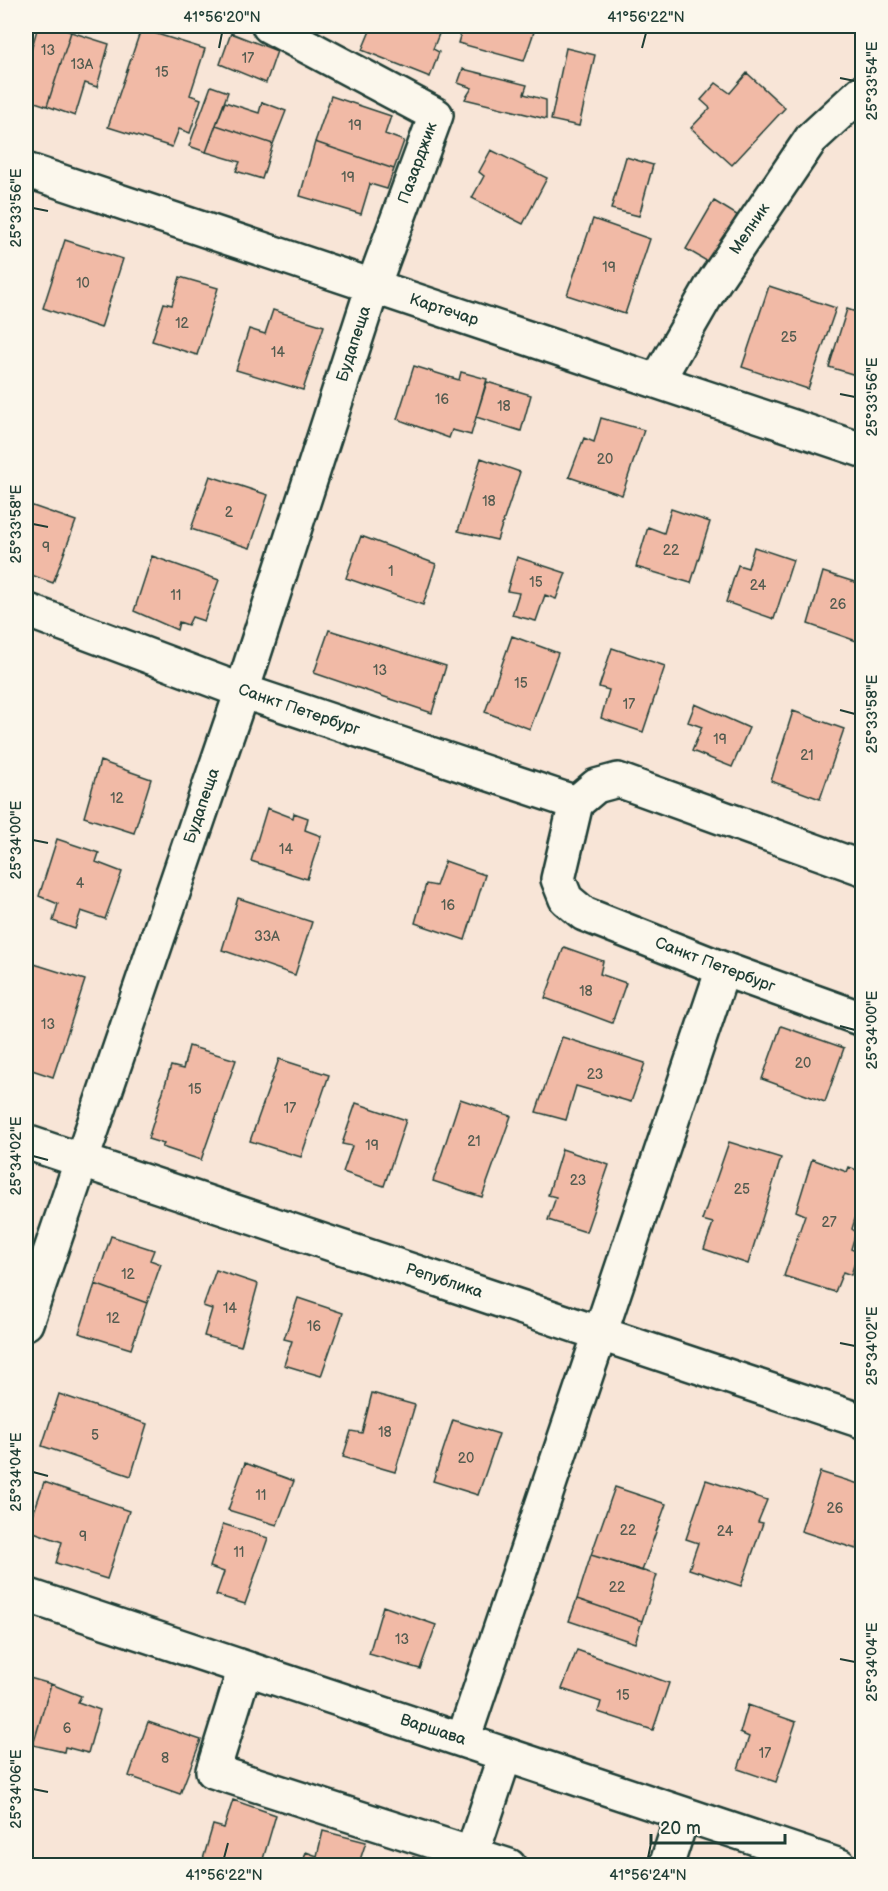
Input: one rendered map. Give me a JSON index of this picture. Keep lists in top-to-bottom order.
{
  "streets": {
    "street": [
      "Пазарджик",
      "Мелник",
      "Картечар",
      "Будапеща",
      "Санкт Петербург",
      "Република",
      "Варшава"
    ]
  },
  "crossings": [
    ["Пазарджик", "Картечар"],
    ["Пазарджик", "Будапеща"],
    ["Мелник", "Картечар"],
    ["Картечар", "Будапеща"],
    ["Будапеща", "Санкт Петербург"],
    ["Будапеща", "Република"]
  ],
  "house_numbers": [
    "13",
    "17",
    "13А",
    "15",
    "19",
    "19",
    "19",
    "10",
    "12",
    "25",
    "14",
    "16",
    "18",
    "20",
    "18",
    "2",
    "9",
    "22",
    "1",
    "15",
    "24",
    "11",
    "26",
    "13",
    "15",
    "17",
    "19",
    "21",
    "12",
    "14",
    "4",
    "16",
    "33А",
    "18",
    "13",
    "20",
    "23",
    "15",
    "17",
    "21",
    "19",
    "23",
    "25",
    "27",
    "12",
    "14",
    "12",
    "16",
    "18",
    "5",
    "20",
    "11",
    "26",
    "22",
    "24",
    "9",
    "11",
    "22",
    "13",
    "15",
    "6",
    "17",
    "8"
  ],
  "scale_bar": "20 m",
  "coordinates": [
    "41°56'20\"N",
    "41°56'22\"N",
    "25°33'54\"E",
    "25°33'56\"E",
    "25°33'58\"E",
    "25°34'00\"E",
    "25°34'02\"E",
    "25°34'04\"E",
    "25°34'06\"E",
    "41°56'24\"N"
  ]
}
